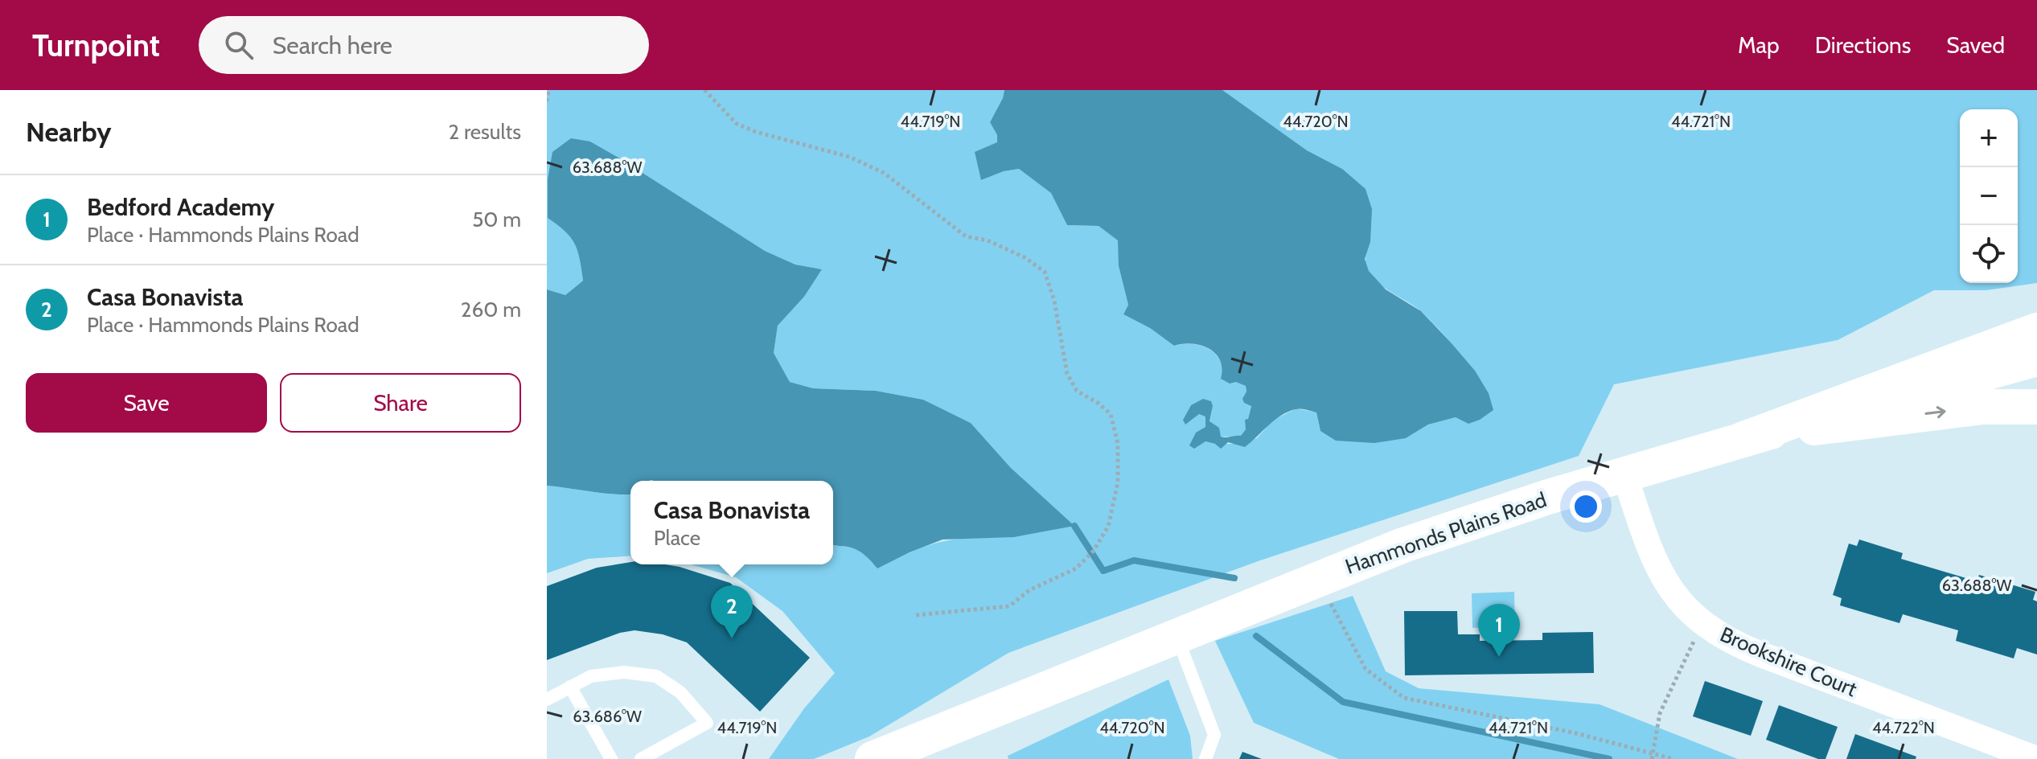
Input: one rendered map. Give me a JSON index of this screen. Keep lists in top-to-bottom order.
{
  "streets": {
    "main road": ["Hammonds Plains Road"],
    "street": ["Brookshire Court"]
  },
  "crossings": [
    ["Hammonds Plains Road", "Brookshire Court"]
  ],
  "page": {
    "header": "Turnpoint",
    "search": "Search here",
    "nav": ["Map", "Directions", "Saved"],
    "heading": ["Nearby", "2 results"],
    "map_buttons": ["+", "−"],
    "list": [
      {
        "mark": "1",
        "name": "Bedford Academy",
        "note": "Place · Hammonds Plains Road",
        "value": "50 m"
      },
      {
        "mark": "2",
        "name": "Casa Bonavista",
        "note": "Place · Hammonds Plains Road",
        "value": "260 m"
      }
    ],
    "buttons": ["Save", "Share"],
    "popup": ["Casa Bonavista", "Place"],
    "pins": ["2", "1"]
  },
  "coordinates": [
    "44.719°N",
    "44.720°N",
    "44.721°N",
    "63.688°W",
    "63.686°W",
    "44.722°N"
  ]
}
